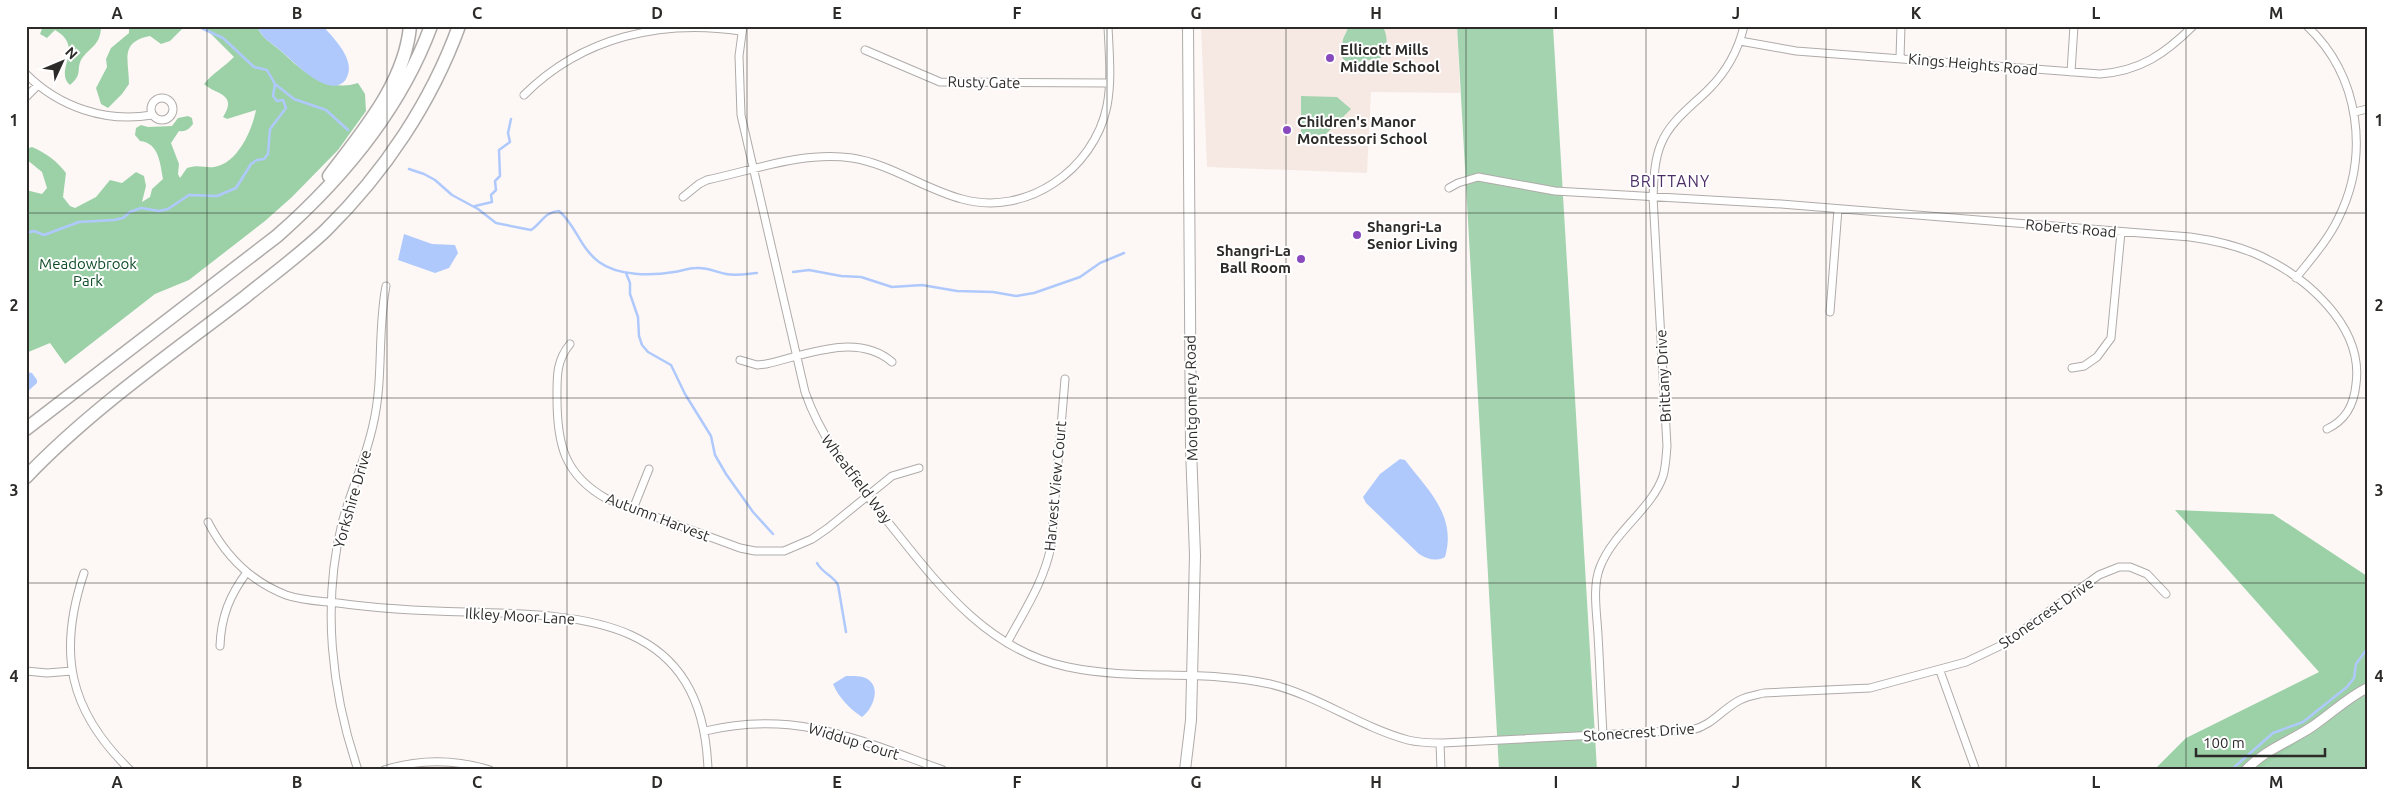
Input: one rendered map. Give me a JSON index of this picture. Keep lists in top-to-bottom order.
{
  "streets": {
    "main road": ["Montgomery Road"],
    "street": [
      "Kings Heights Road",
      "Rusty Gate",
      "Roberts Road",
      "Brittany Drive",
      "Wheatfield Way",
      "Harvest View Court",
      "Yorkshire Drive",
      "Autumn Harvest",
      "Stonecrest Drive",
      "Ilkley Moor Lane",
      "Widdup Court"
    ]
  },
  "crossings": [
    ["Kings Heights Road", "Brittany Drive"],
    ["Roberts Road", "Brittany Drive"],
    ["Brittany Drive", "Stonecrest Drive"],
    ["Montgomery Road", "Wheatfield Way"],
    ["Montgomery Road", "Stonecrest Drive"],
    ["Wheatfield Way", "Harvest View Court"],
    ["Wheatfield Way", "Autumn Harvest"],
    ["Wheatfield Way", "Stonecrest Drive"],
    ["Yorkshire Drive", "Ilkley Moor Lane"],
    ["Ilkley Moor Lane", "Widdup Court"]
  ],
  "districts": ["BRITTANY"],
  "parks": ["Meadowbrook Park"],
  "places": [
    "Ellicott Mills Middle School",
    "Children's Manor Montessori School",
    "Shangri-La Senior Living",
    "Shangri-La Ball Room"
  ],
  "scale_bar": "100 m",
  "north": "top right",
  "grid": {
    "columns": [
      "A",
      "B",
      "C",
      "D",
      "E",
      "F",
      "G",
      "H",
      "I",
      "J",
      "K",
      "L",
      "M"
    ],
    "rows": [
      "1",
      "2",
      "3",
      "4"
    ]
  }
}
